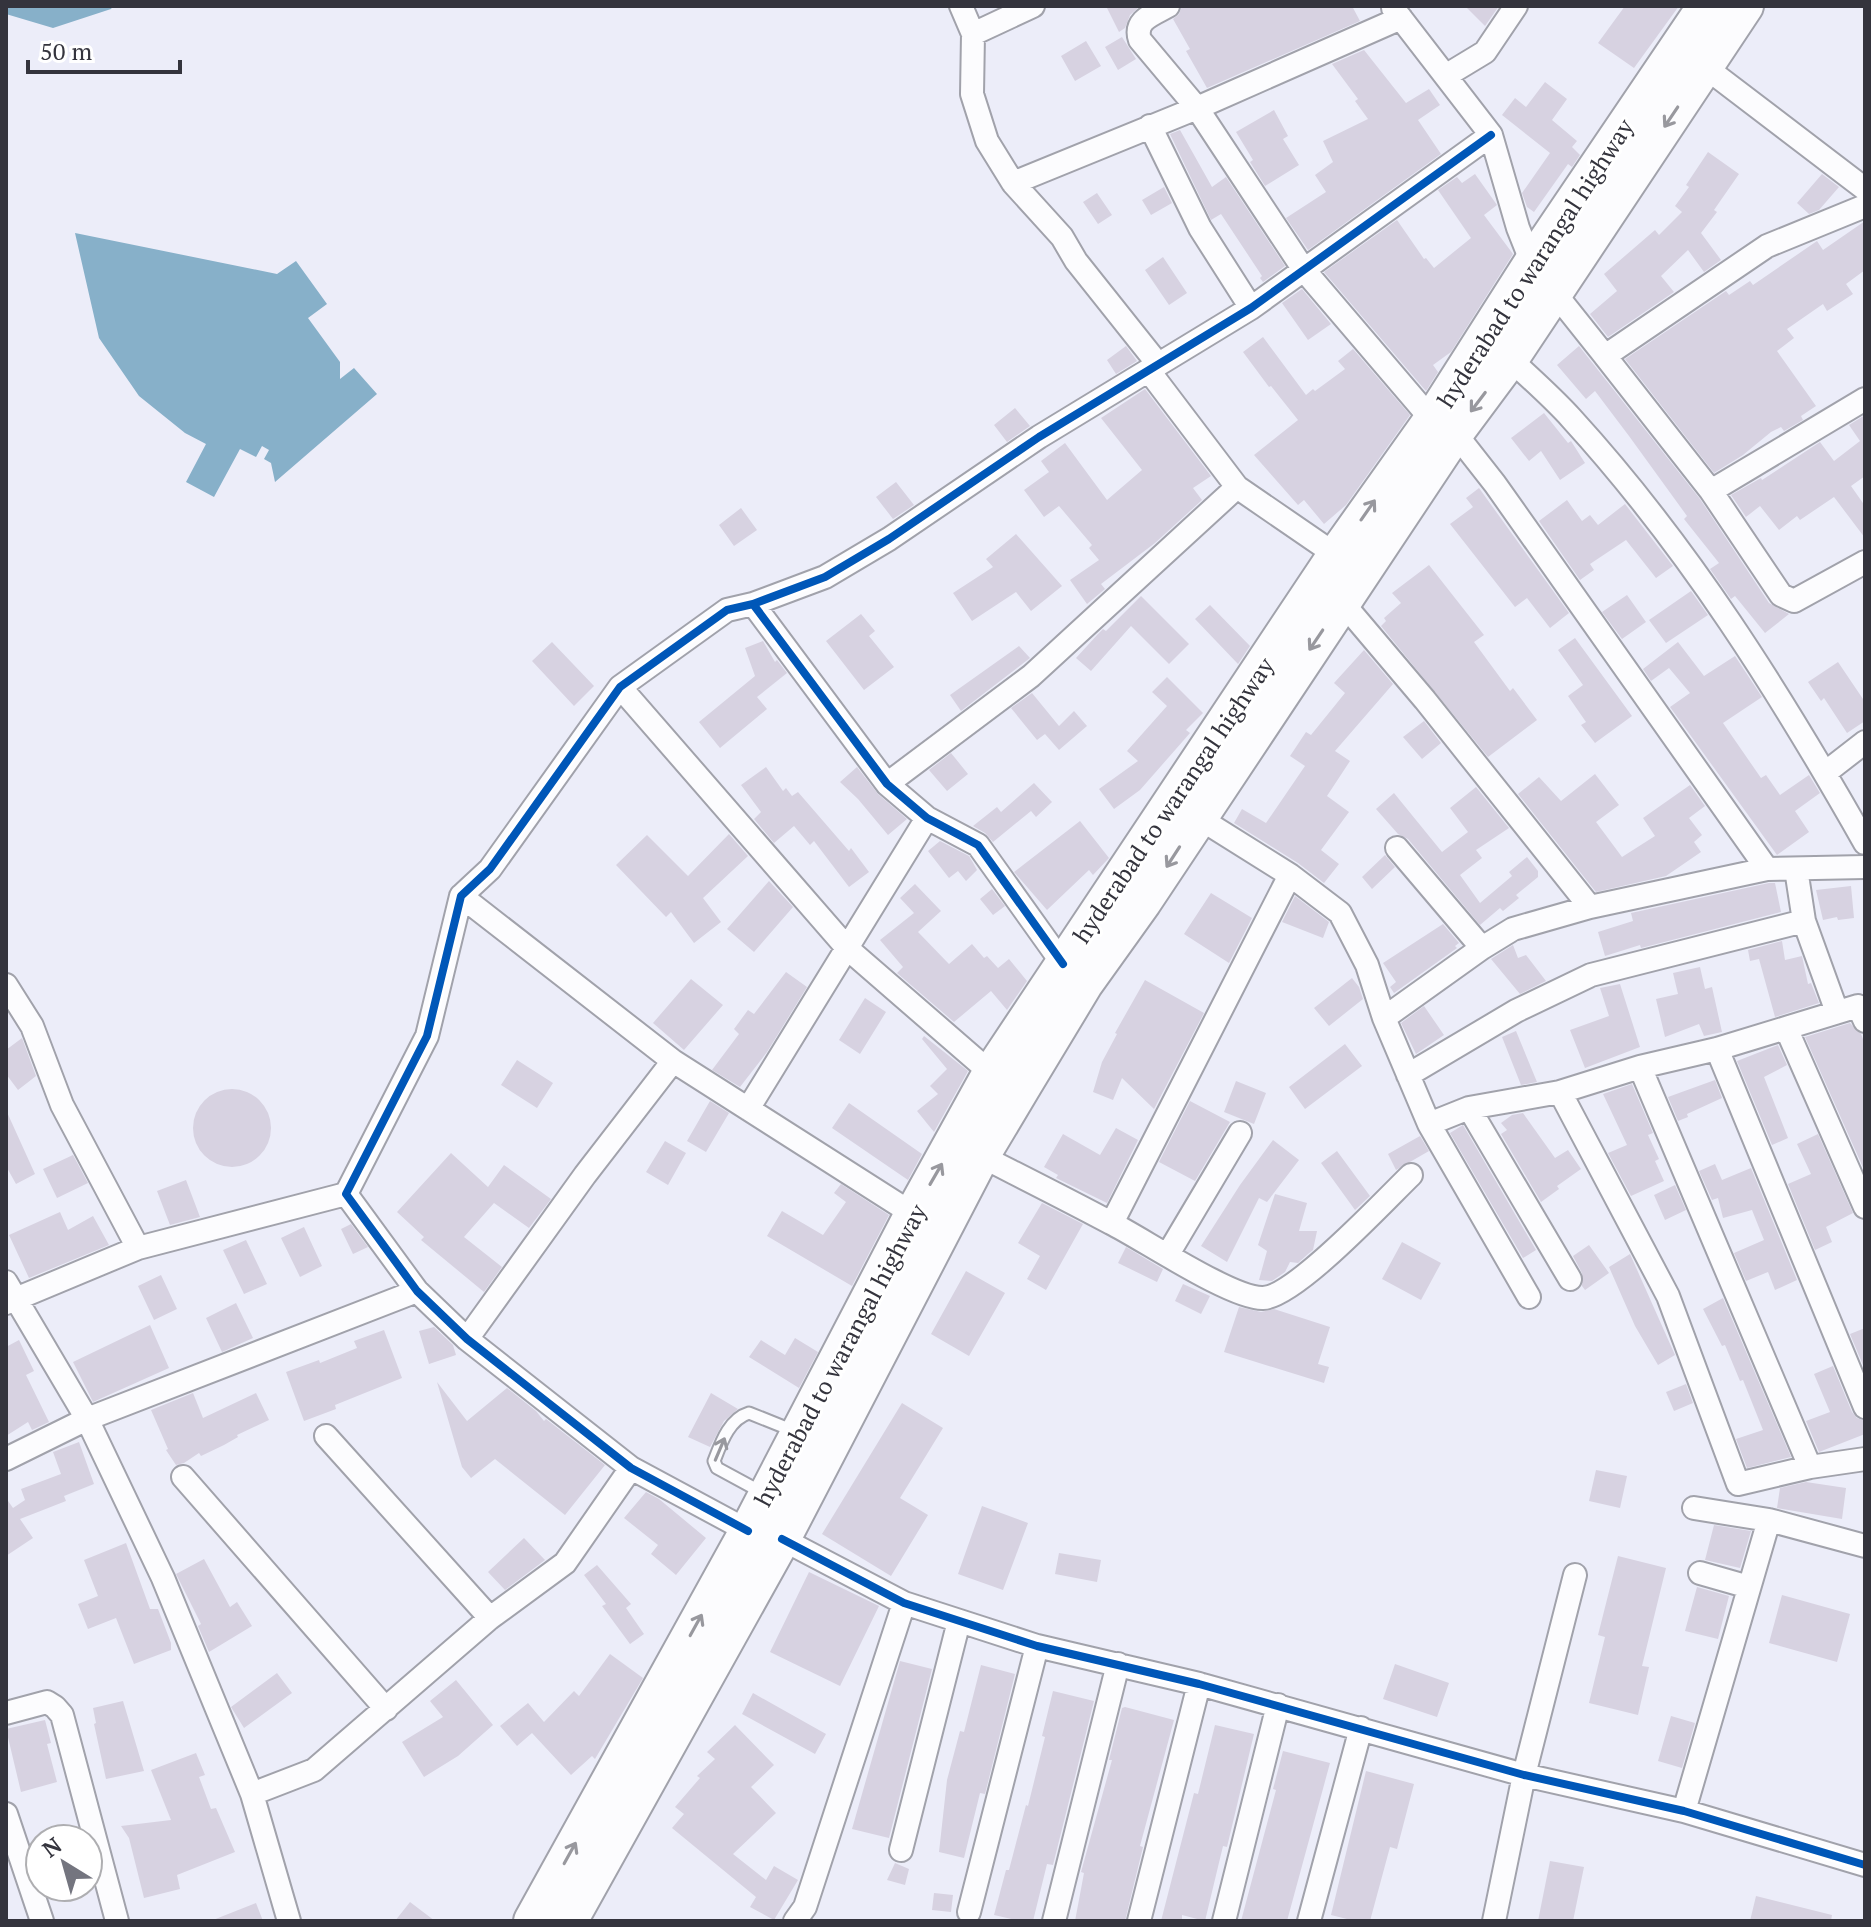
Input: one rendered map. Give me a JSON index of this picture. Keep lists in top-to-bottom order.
{
  "streets": {
    "main road": ["hyderabad to warangal highway"]
  },
  "scale_bar": "50 m",
  "north": "top left"
}
